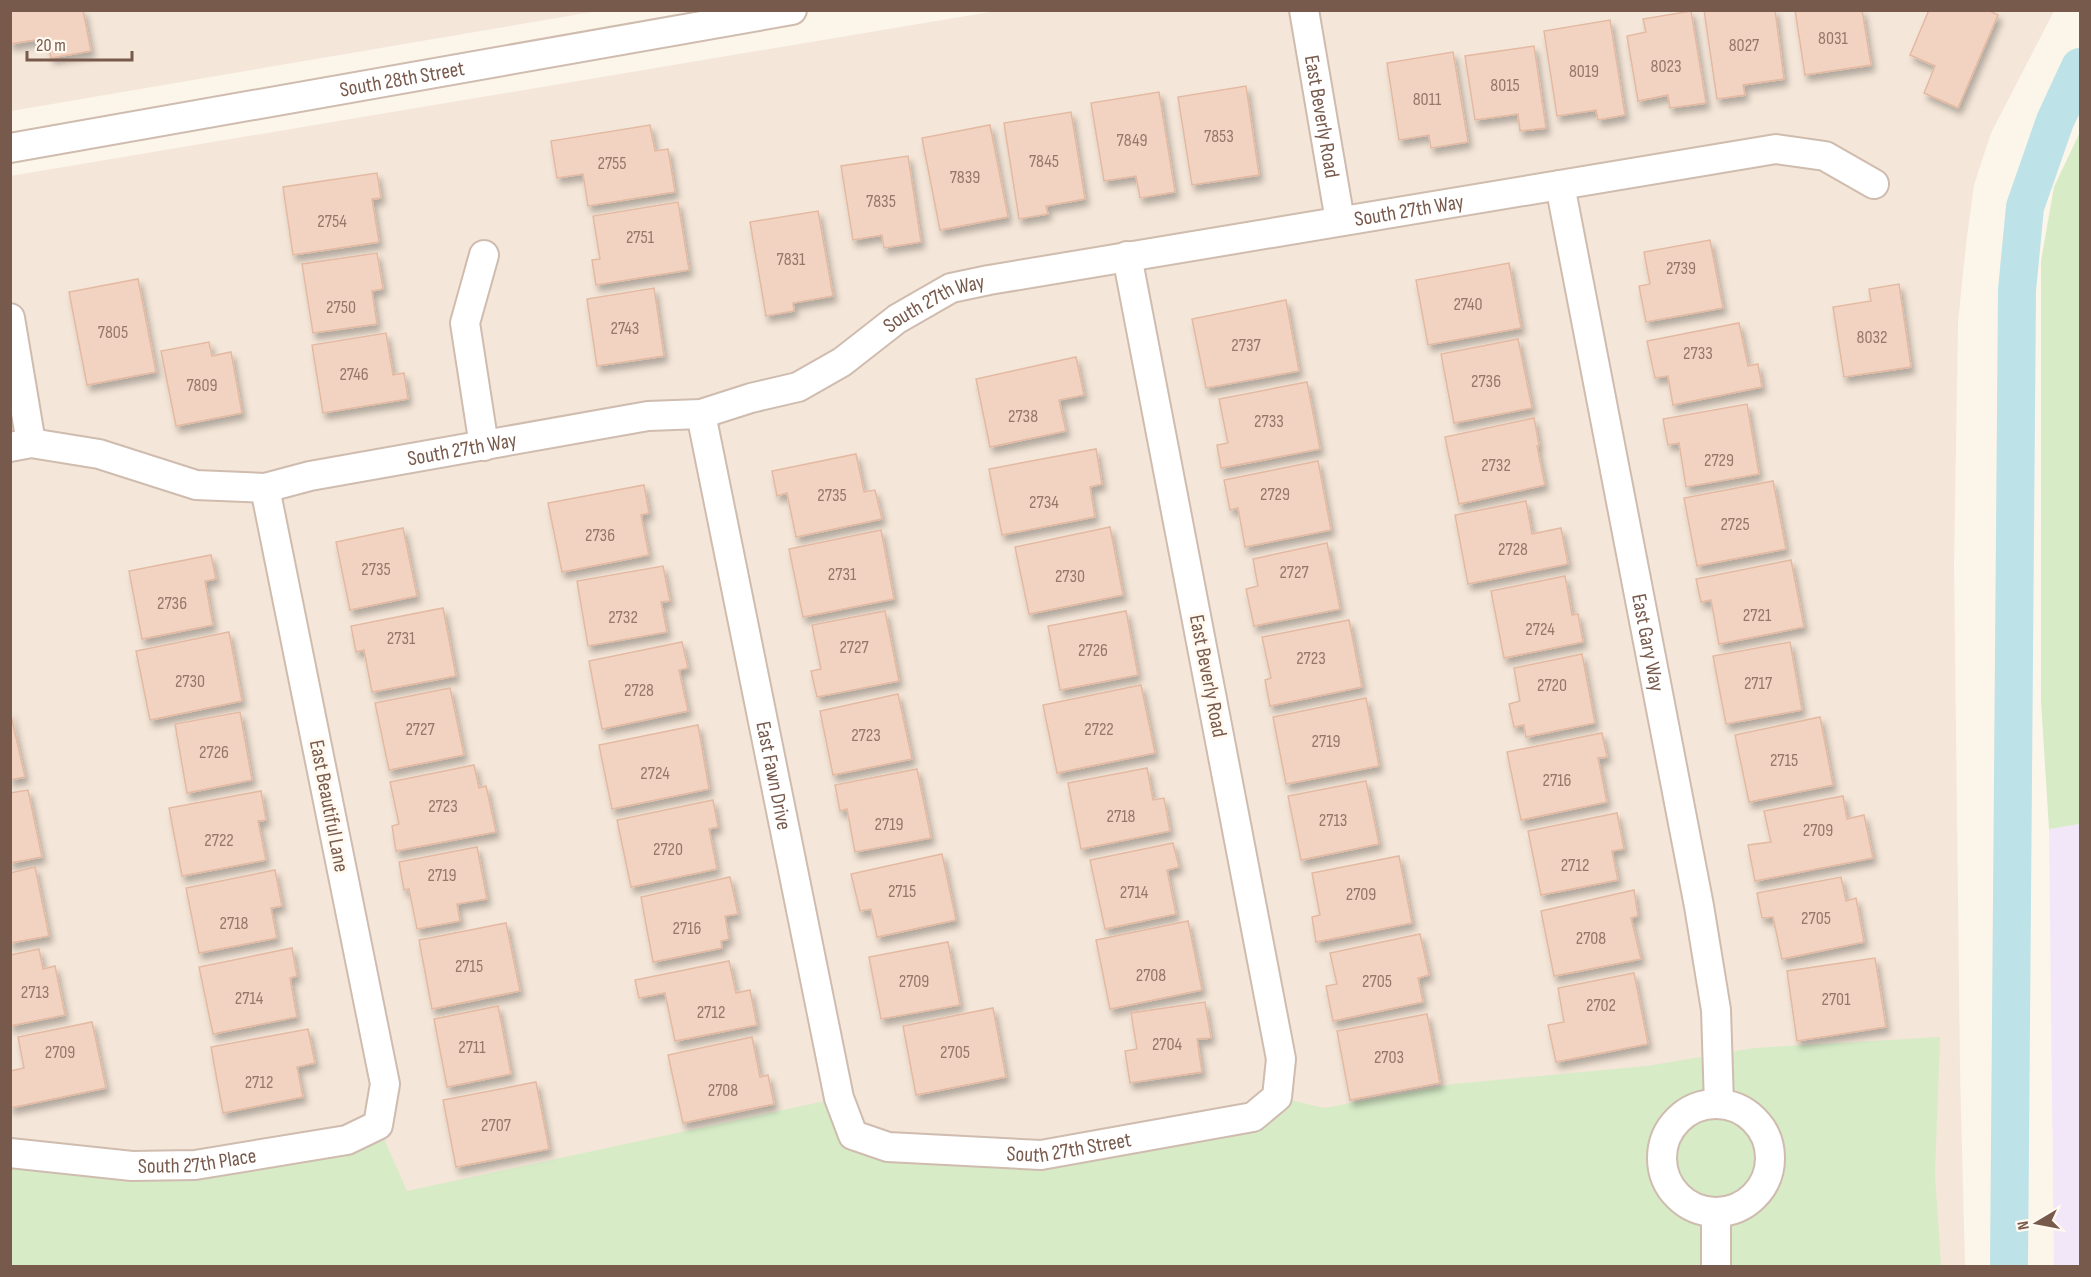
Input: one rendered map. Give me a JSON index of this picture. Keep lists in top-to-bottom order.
{
  "streets": {
    "street": [
      "South 28th Street",
      "East Beverly Road",
      "South 27th Way",
      "East Gary Way",
      "East Fawn Drive",
      "East Beautiful Lane",
      "South 27th Street",
      "South 27th Place"
    ]
  },
  "crossings": [
    ["East Beverly Road", "South 27th Way"],
    ["East Beverly Road", "South 27th Street"],
    ["South 27th Way", "East Gary Way"],
    ["South 27th Way", "East Fawn Drive"],
    ["South 27th Way", "East Beautiful Lane"],
    ["East Fawn Drive", "South 27th Street"],
    ["East Beautiful Lane", "South 27th Place"]
  ],
  "house_numbers": [
    "8031",
    "8027",
    "8023",
    "8019",
    "8015",
    "8011",
    "7853",
    "7849",
    "7845",
    "2755",
    "7839",
    "7835",
    "2754",
    "2751",
    "7831",
    "2739",
    "2740",
    "2750",
    "2743",
    "7805",
    "8032",
    "2737",
    "2733",
    "2746",
    "2736",
    "7809",
    "2738",
    "2733",
    "2729",
    "2732",
    "2729",
    "2735",
    "2734",
    "2725",
    "2736",
    "2728",
    "2735",
    "2727",
    "2731",
    "2730",
    "2736",
    "2721",
    "2732",
    "2724",
    "2731",
    "2727",
    "2726",
    "2723",
    "2730",
    "2717",
    "2720",
    "2728",
    "2727",
    "2722",
    "2723",
    "2719",
    "2726",
    "2715",
    "2724",
    "2716",
    "2723",
    "2718",
    "2713",
    "2719",
    "2709",
    "2722",
    "2720",
    "2712",
    "2719",
    "2715",
    "2714",
    "2709",
    "2705",
    "2718",
    "2716",
    "2708",
    "2715",
    "2708",
    "2709",
    "2705",
    "2713",
    "2714",
    "2701",
    "2702",
    "2712",
    "2704",
    "2711",
    "2709",
    "2705",
    "2703",
    "2712",
    "2708",
    "2707"
  ],
  "scale_bar": "20 m",
  "north": "left"
}
